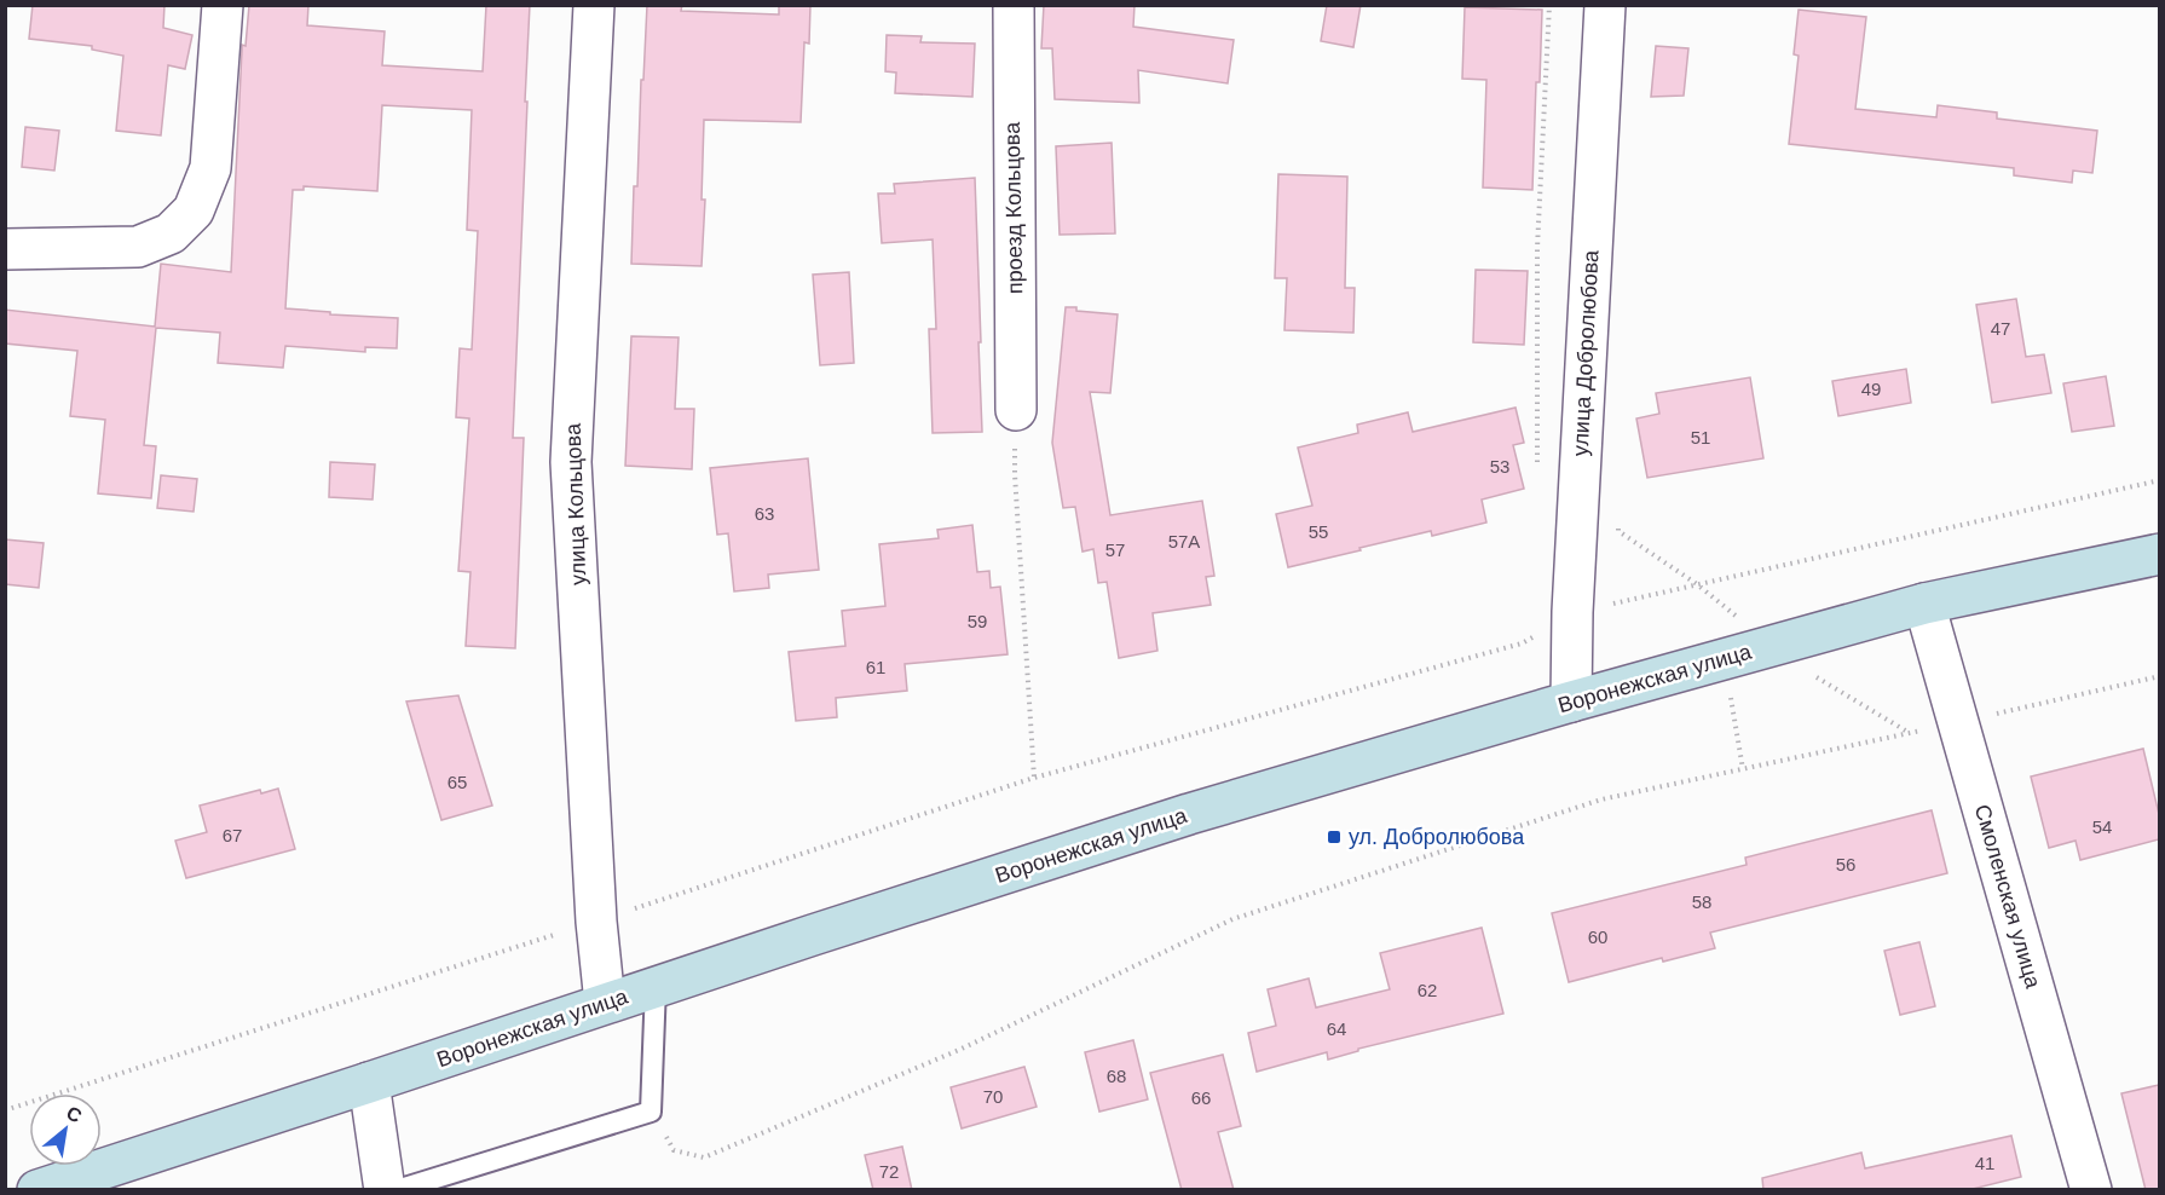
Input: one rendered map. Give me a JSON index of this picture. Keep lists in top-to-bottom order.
{
  "streets": {
    "street": [
      "проезд Кольцова",
      "улица Добролюбова",
      "улица Кольцова",
      "Воронежская улица",
      "Смоленская улица"
    ]
  },
  "crossings": [
    ["улица Добролюбова", "Воронежская улица"],
    ["улица Кольцова", "Воронежская улица"],
    ["Воронежская улица", "Смоленская улица"]
  ],
  "places": {
    "transit": ["ул. Добролюбова"]
  },
  "house_numbers": [
    "47",
    "49",
    "51",
    "53",
    "63",
    "55",
    "57А",
    "57",
    "59",
    "61",
    "65",
    "54",
    "67",
    "56",
    "58",
    "60",
    "62",
    "64",
    "68",
    "70",
    "66",
    "41",
    "72"
  ],
  "north": "top right"
}
